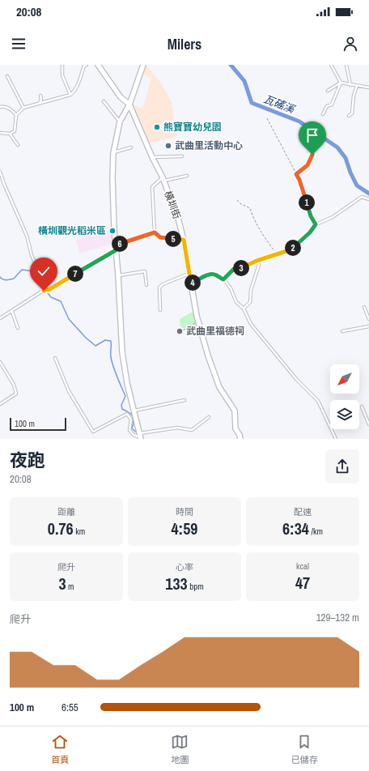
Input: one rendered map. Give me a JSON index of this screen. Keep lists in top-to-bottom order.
{
  "streets": {
    "street": ["橫圳街"]
  },
  "water": ["瓦磘溪"],
  "places": [
    "熊寶寶幼兒園",
    "武曲里活動中心",
    "橫圳觀光稻米區",
    "武曲里福德祠"
  ],
  "scale_bar": "100 m",
  "north": "bottom left",
  "page": {
    "status": "20:08",
    "header": "Milers",
    "pins": [
      "1",
      "5",
      "6",
      "2",
      "3",
      "7",
      "4"
    ],
    "scale": "100 m",
    "heading": ["夜跑", "20:08"],
    "stats": [
      ["距離", "0.76 km"],
      ["時間", "4:59"],
      ["配速", "6:34 /km"],
      ["爬升", "3 m"],
      ["心率", "133 bpm"],
      ["kcal", "47"]
    ],
    "chart": ["爬升", "129–132 m"],
    "list": [
      {
        "name": "100 m",
        "note": "6:55"
      }
    ],
    "tabs": ["首頁", "地圖", "已儲存"]
  }
}
